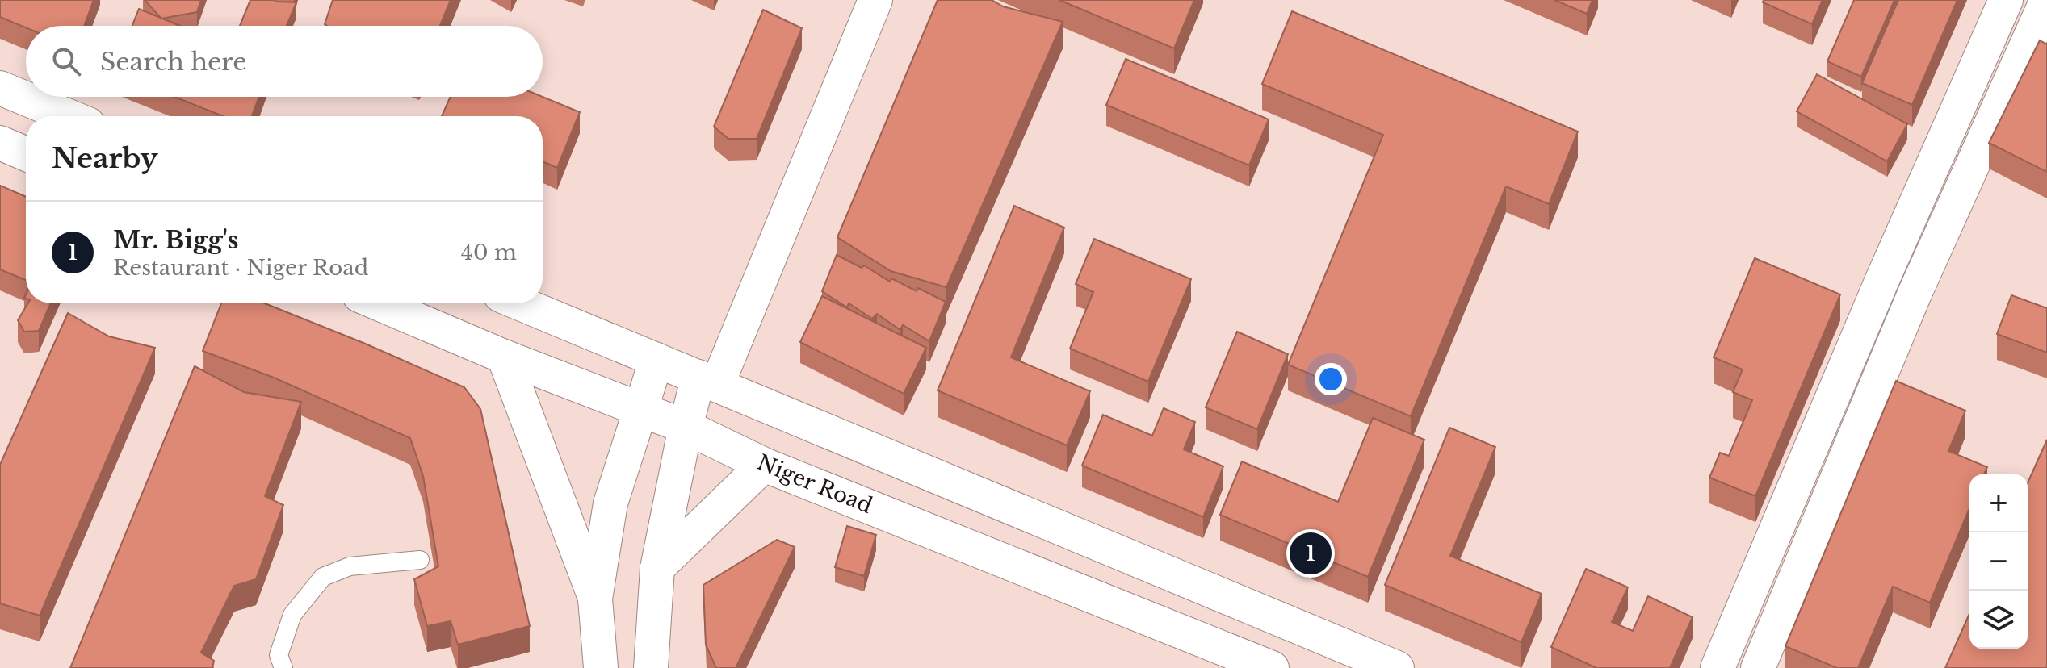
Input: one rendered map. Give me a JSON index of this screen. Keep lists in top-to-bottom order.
{
  "streets": {
    "street": ["Niger Road"]
  },
  "page": {
    "search": "Search here",
    "heading": "Nearby",
    "list": [
      {
        "mark": "1",
        "name": "Mr. Bigg's",
        "note": "Restaurant · Niger Road",
        "value": "40 m"
      }
    ],
    "map_buttons": ["+", "−"],
    "pins": "1"
  }
}
